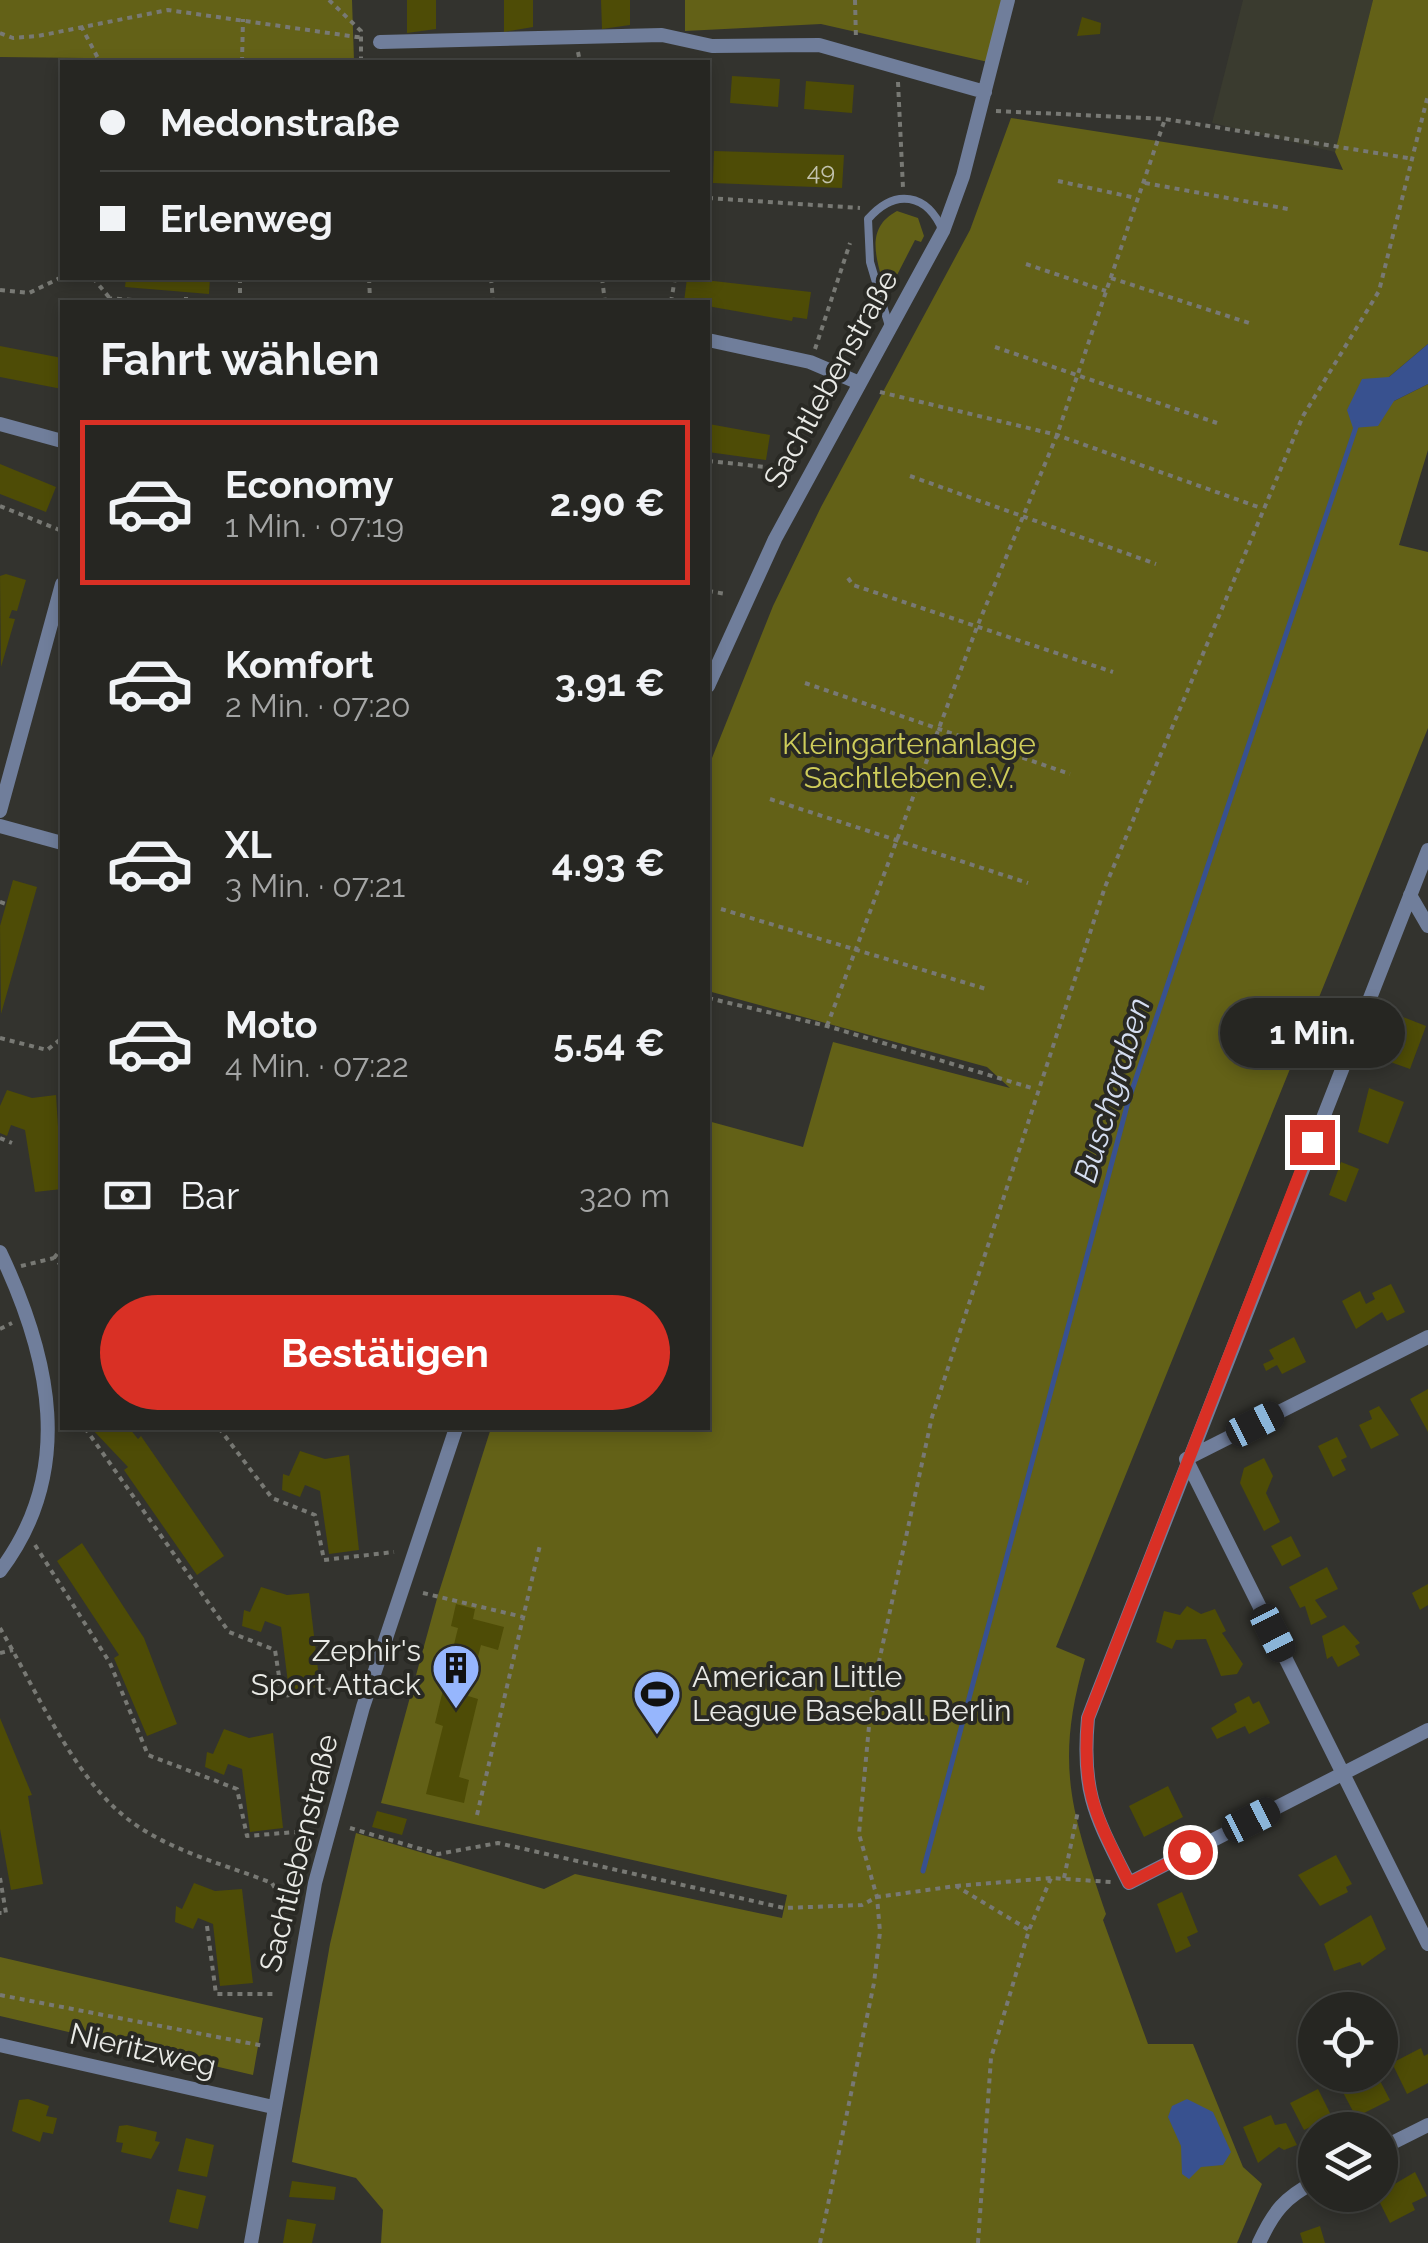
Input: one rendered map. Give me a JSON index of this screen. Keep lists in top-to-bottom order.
{
  "streets": {
    "street": ["Sachtlebenstraße", "Nieritzweg"]
  },
  "crossings": [
    ["Sachtlebenstraße", "Nieritzweg"]
  ],
  "water": ["Buschgraben"],
  "parks": ["Kleingartenanlage Sachtleben e.V."],
  "places": {
    "building": ["Zephir's Sport Attack"],
    "sports": ["American Little League Baseball Berlin"]
  },
  "house_numbers": ["49"],
  "page": {
    "banner": ["Medonstraße", "Erlenweg"],
    "heading": "Fahrt wählen",
    "list": [
      {
        "name": "Economy",
        "note": "1 Min. · 07:19",
        "value": "2.90 €"
      },
      {
        "name": "Komfort",
        "note": "2 Min. · 07:20",
        "value": "3.91 €"
      },
      {
        "name": "XL",
        "note": "3 Min. · 07:21",
        "value": "4.93 €"
      },
      {
        "name": "Moto",
        "note": "4 Min. · 07:22",
        "value": "5.54 €"
      }
    ],
    "bubble": "1 Min.",
    "pay": ["Bar", "320 m"],
    "buttons": "Bestätigen"
  }
}
